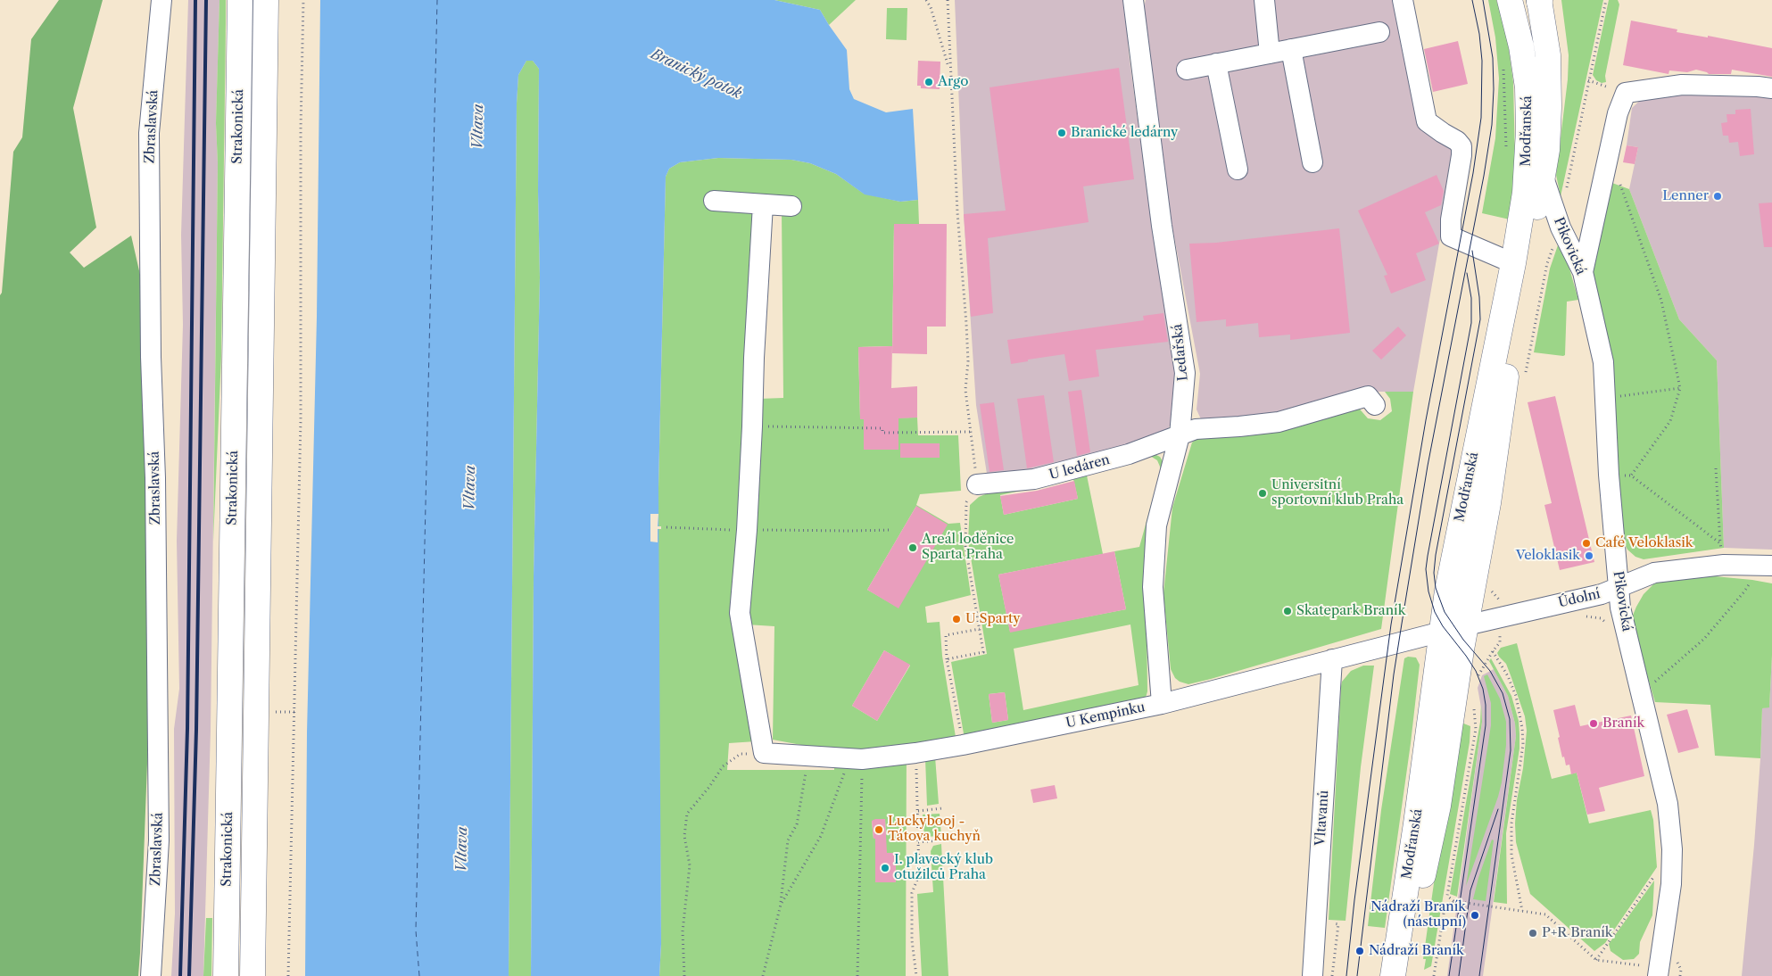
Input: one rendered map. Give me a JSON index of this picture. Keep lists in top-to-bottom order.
{
  "streets": {
    "main road": ["Strakonická", "Modřanská"],
    "street": [
      "Zbraslavská",
      "Pikovická",
      "Ledařská",
      "U ledáren",
      "Údolní",
      "U Kempinku",
      "Vltavanů"
    ]
  },
  "crossings": [
    ["Modřanská", "Pikovická"],
    ["Modřanská", "Údolní"],
    ["Modřanská", "U Kempinku"],
    ["Pikovická", "Údolní"],
    ["Ledařská", "U ledáren"],
    ["Ledařská", "U Kempinku"],
    ["U Kempinku", "Vltavanů"]
  ],
  "water": ["Branický potok", "Vltava"],
  "places": [
    "Argo",
    "Branické ledárny",
    "Lenner",
    "Universitní sportovní klub Praha",
    "Café Veloklasik",
    "Areál loděnice Sparta Praha",
    "Veloklasik",
    "Skatepark Braník",
    "U Sparty",
    "Braník",
    "Luckybooj - Tátova kuchyň",
    "I. plavecký klub otužilců Praha",
    "Nádraží Braník (nástupní)",
    "P+R Braník",
    "Nádraží Braník"
  ]
}
